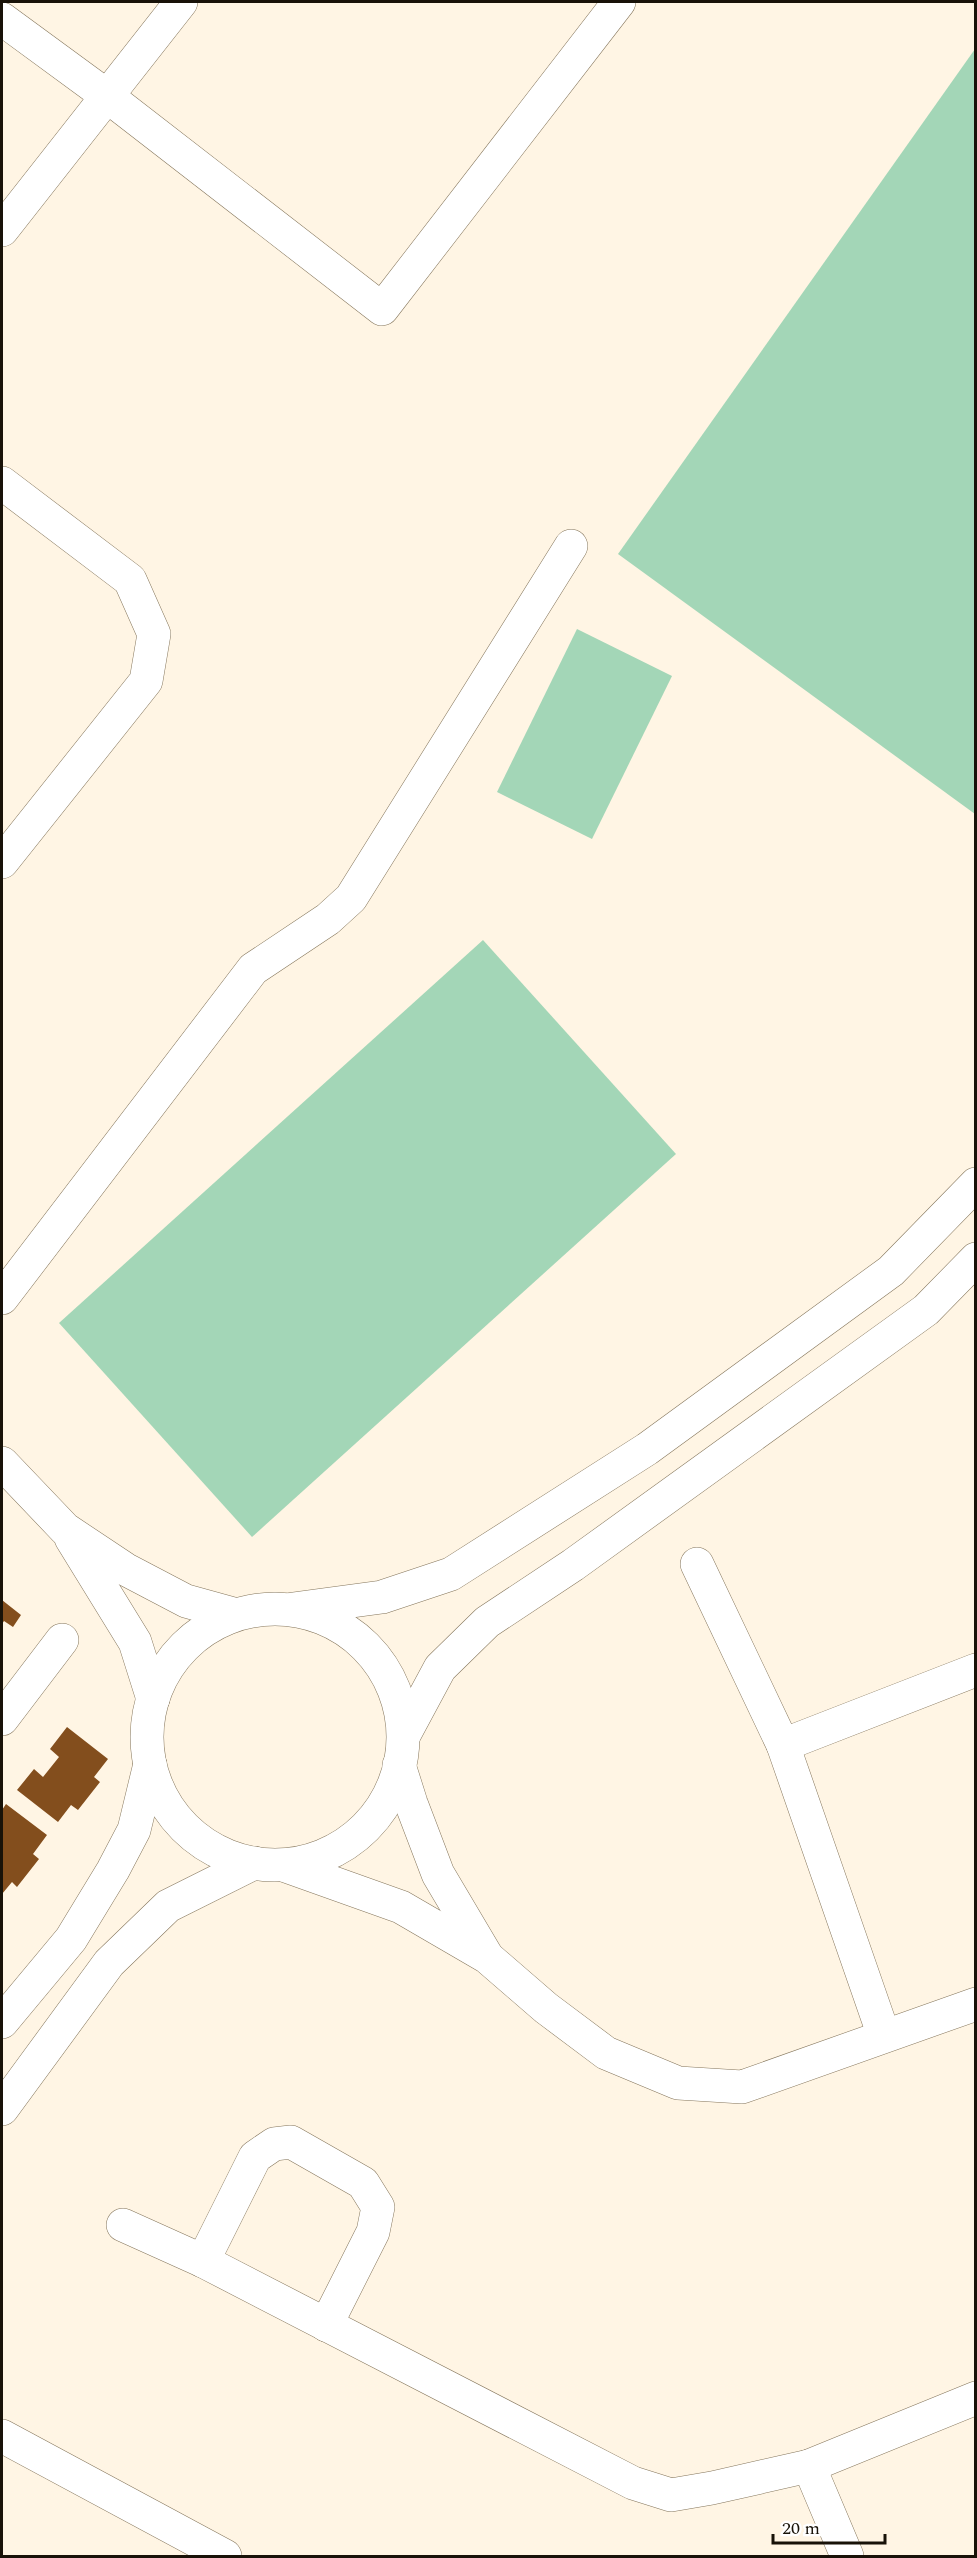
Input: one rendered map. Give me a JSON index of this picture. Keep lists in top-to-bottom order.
{
  "scale_bar": "20 m"
}
